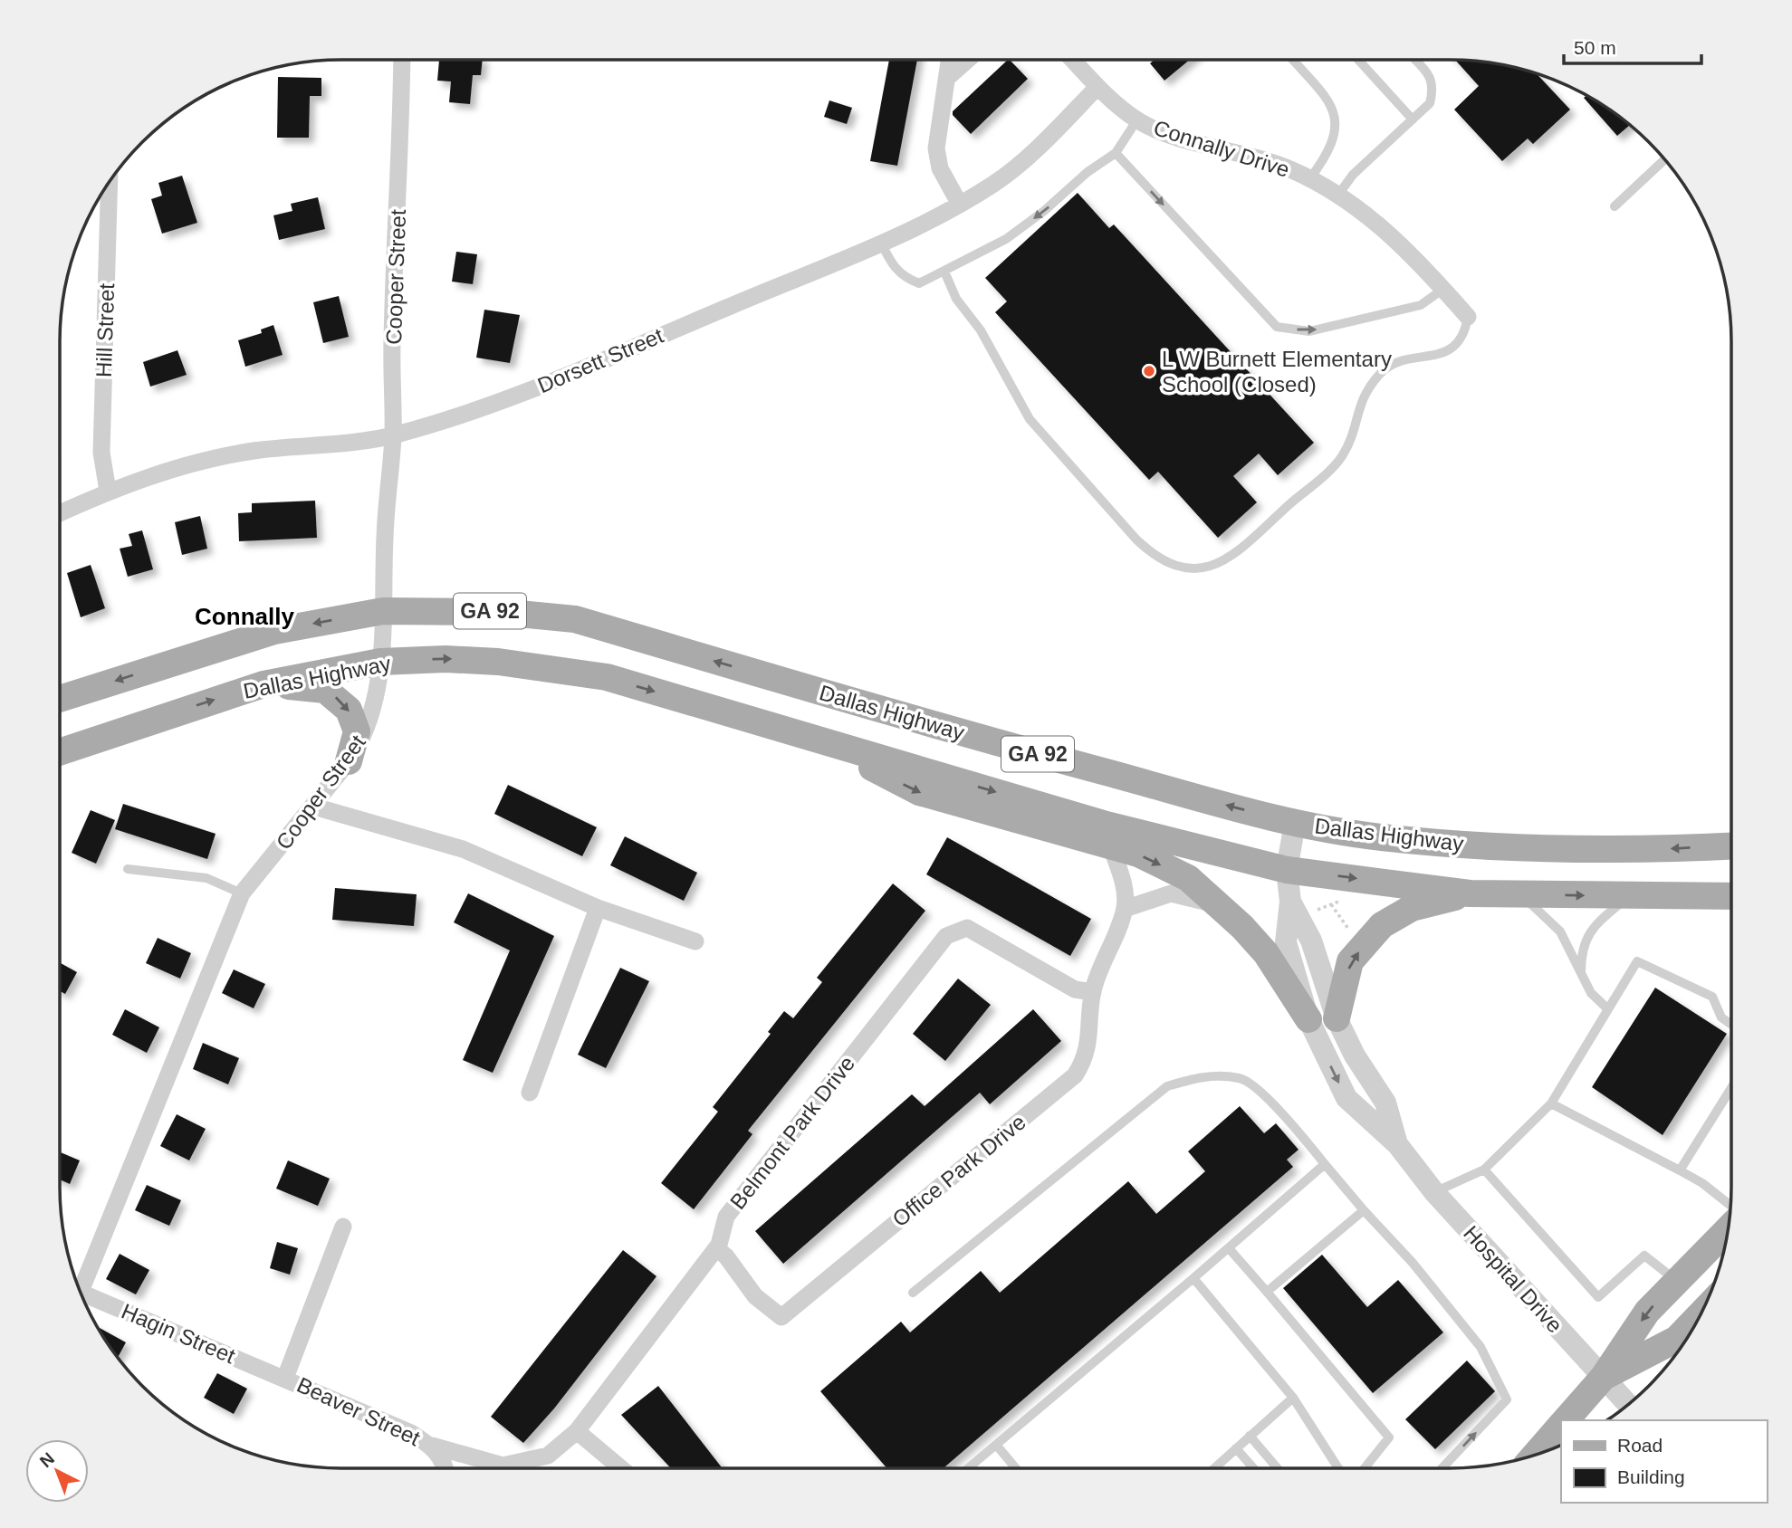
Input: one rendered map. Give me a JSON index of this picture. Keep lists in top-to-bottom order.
{
  "streets": {
    "main road": ["GA 92", "Dallas Highway"],
    "street": [
      "Connally Drive",
      "Cooper Street",
      "Hill Street",
      "Dorsett Street",
      "Belmont Park Drive",
      "Office Park Drive",
      "Hospital Drive",
      "Hagin Street",
      "Beaver Street"
    ]
  },
  "crossings": [
    ["Connally Drive", "Dorsett Street"],
    ["Cooper Street", "Dorsett Street"],
    ["Cooper Street", "Dallas Highway"],
    ["Hill Street", "Dorsett Street"],
    ["Dallas Highway", "Hospital Drive"],
    ["Belmont Park Drive", "Office Park Drive"],
    ["Belmont Park Drive", "Beaver Street"],
    ["Hagin Street", "Beaver Street"]
  ],
  "districts": ["Connally"],
  "places": ["L W Burnett Elementary School (Closed)"],
  "legend": ["Road", "Building"],
  "scale_bar": "50 m",
  "north": "top left"
}
